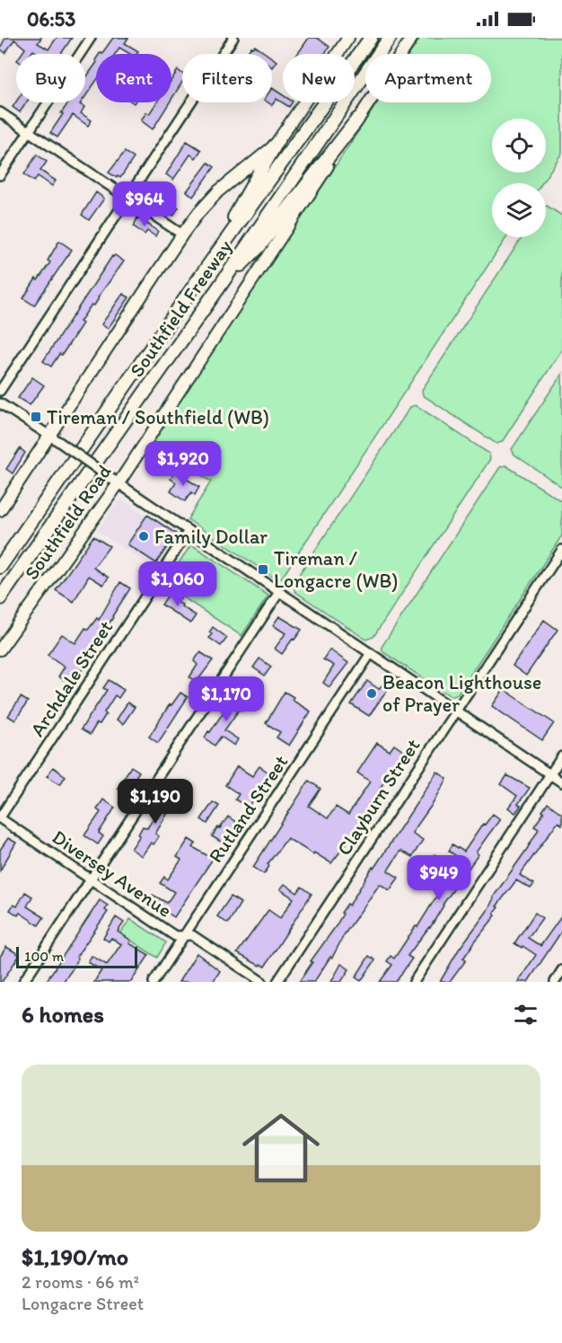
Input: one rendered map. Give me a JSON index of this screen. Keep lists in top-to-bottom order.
{
  "streets": {
    "highway": ["Southfield Freeway"],
    "main road": ["Southfield Road"],
    "street": [
      "Archdale Street",
      "Clayburn Street",
      "Rutland Street",
      "Diversey Avenue"
    ]
  },
  "crossings": [
    ["Archdale Street", "Diversey Avenue"],
    ["Rutland Street", "Diversey Avenue"]
  ],
  "places": {
    "transit": ["Tireman / Southfield (WB)", "Tireman / Longacre (WB)"],
    "other": ["Family Dollar", "Beacon Lighthouse of Prayer"]
  },
  "scale_bar": "100 m",
  "page": {
    "status": "06:53",
    "chip": [
      "Buy",
      "Rent",
      "Filters",
      "New",
      "Apartment"
    ],
    "price": [
      "$964",
      "$1,920",
      "$1,060",
      "$1,170",
      "$1,190",
      "$949"
    ],
    "scale": "100 m",
    "heading": "6 homes",
    "list": [
      {
        "name": "$1,190/mo",
        "note": "2 rooms · 66 m² · Longacre Street"
      }
    ]
  }
}
